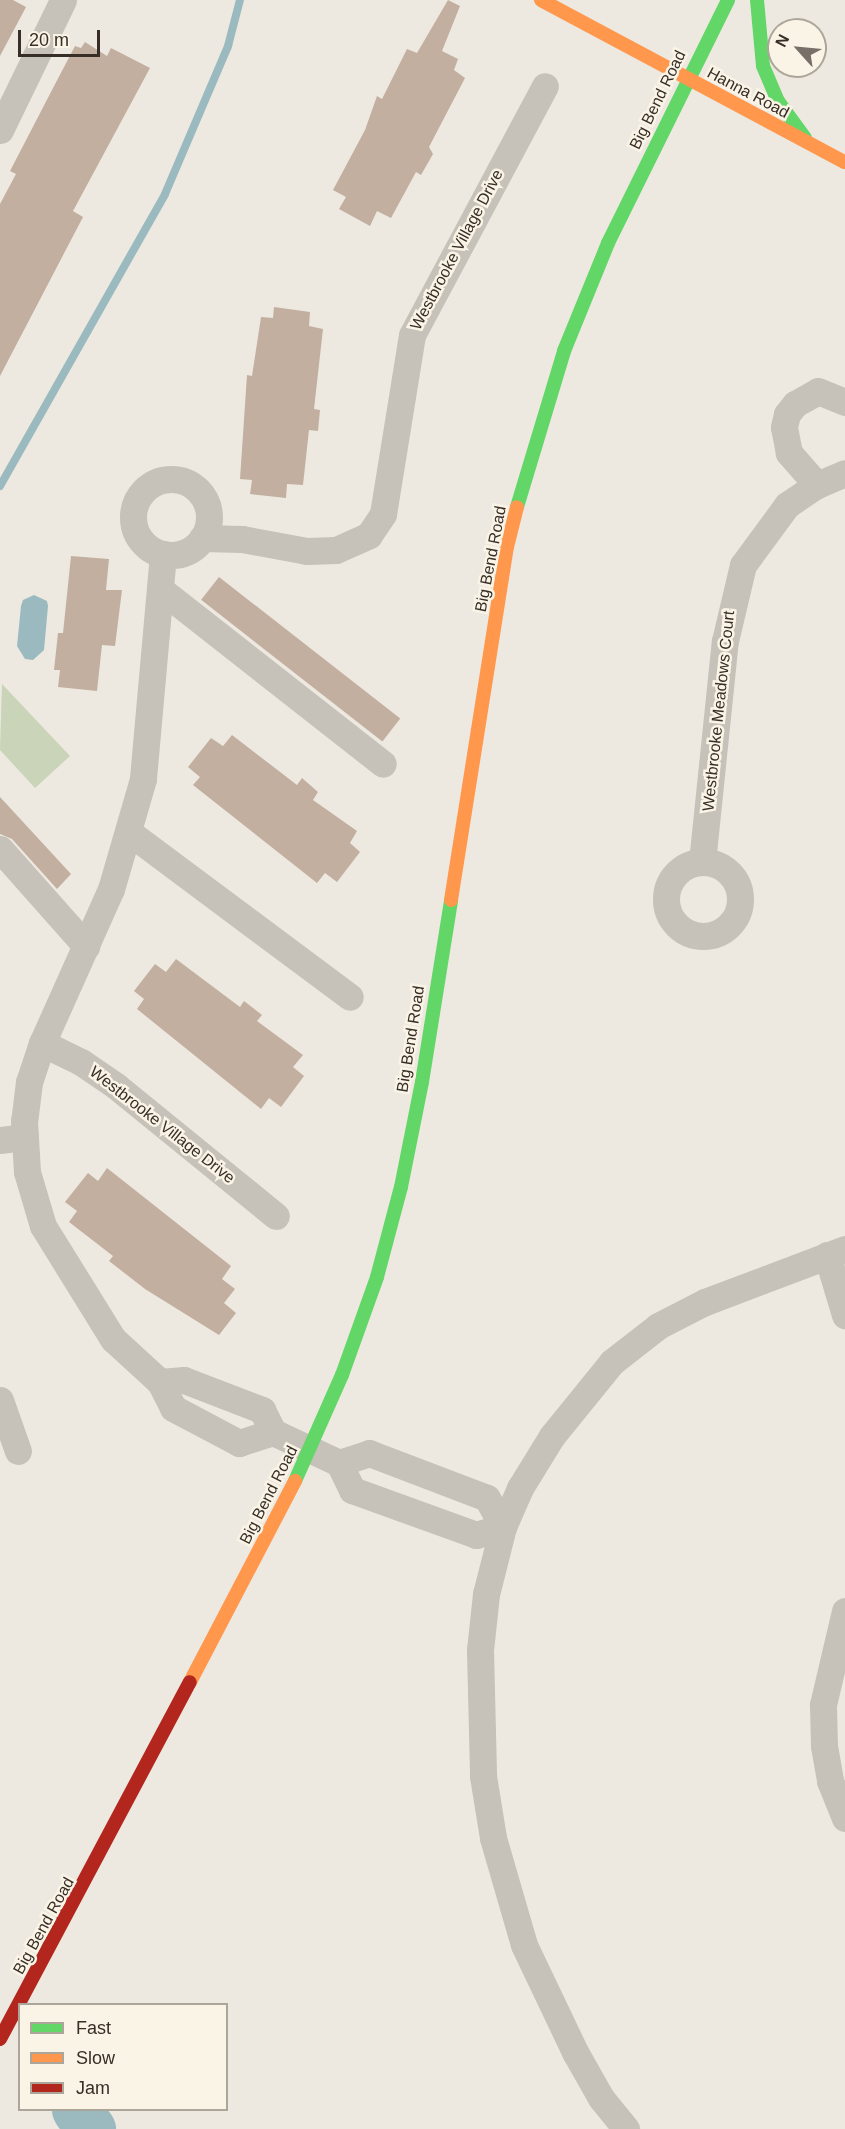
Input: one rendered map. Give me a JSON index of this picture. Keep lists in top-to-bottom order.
{
  "streets": {
    "main road": ["Hanna Road", "Big Bend Road"],
    "street": ["Westbrooke Village Drive", "Westbrooke Meadows Court"]
  },
  "crossings": [
    ["Hanna Road", "Big Bend Road"]
  ],
  "legend": ["Fast", "Slow", "Jam"],
  "scale_bar": "20 m",
  "north": "top left"
}
